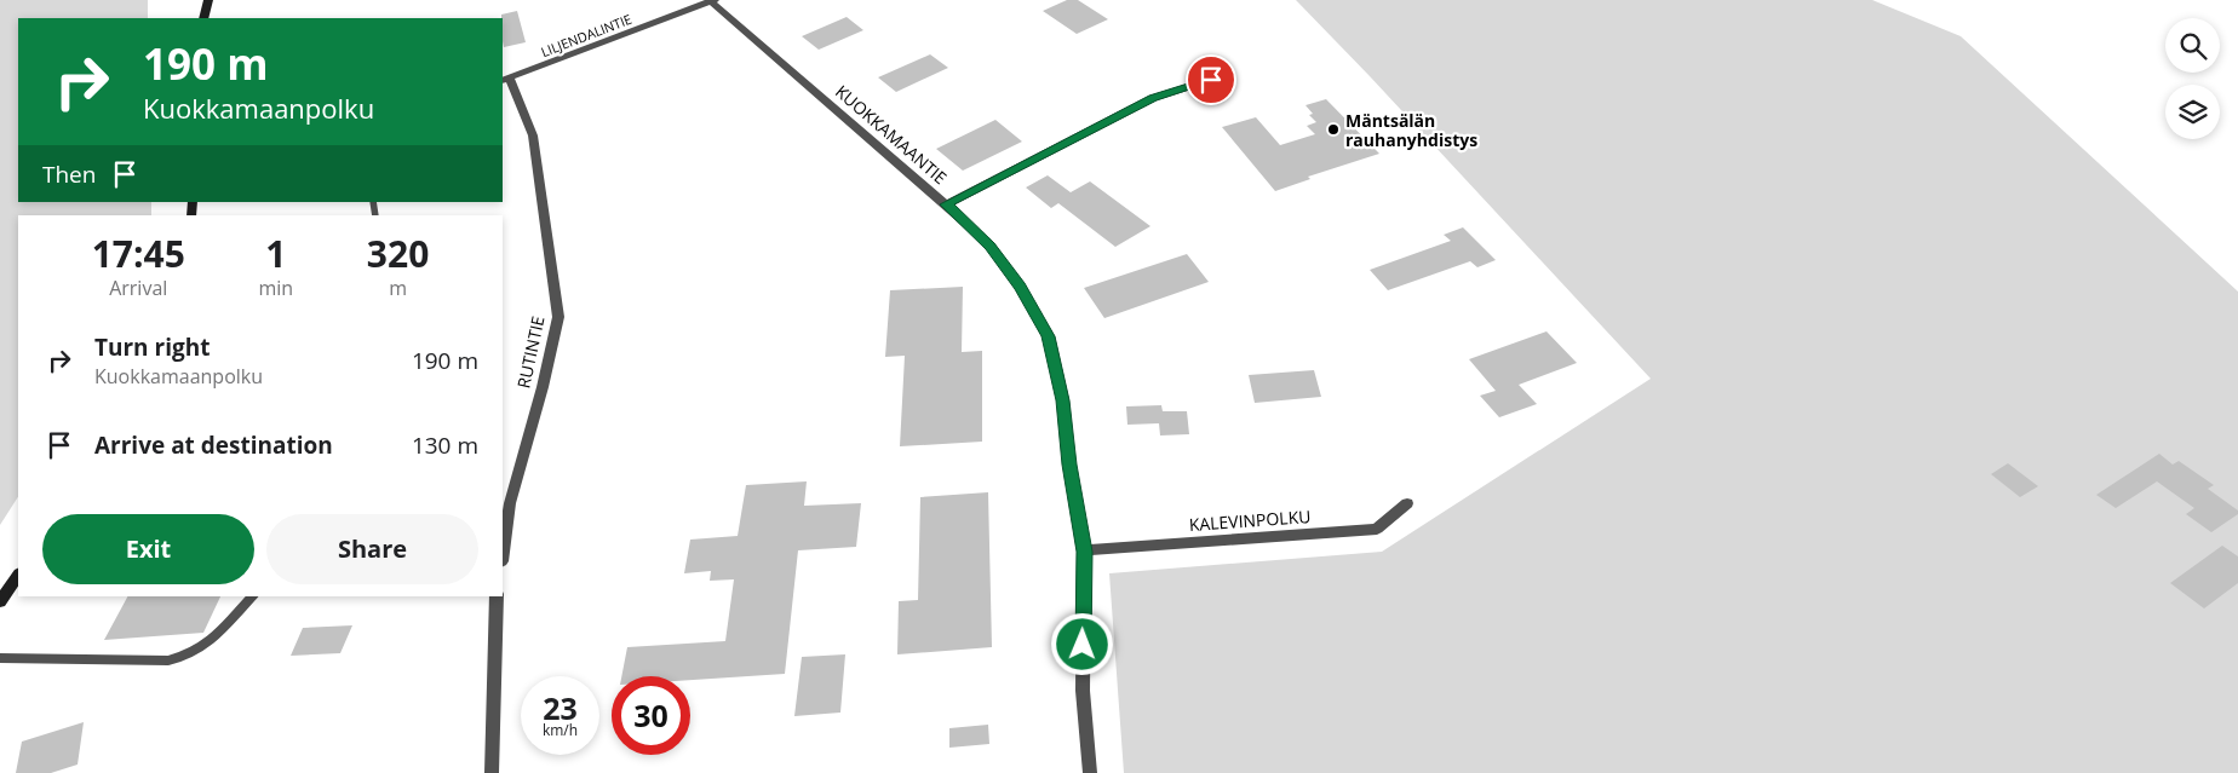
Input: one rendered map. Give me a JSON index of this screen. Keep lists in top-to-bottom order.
{
  "streets": {
    "street": [
      "LILJENDALINTIE",
      "KUOKKAMAANTIE",
      "RUTINTIE",
      "KALEVINPOLKU"
    ]
  },
  "crossings": [
    ["LILJENDALINTIE", "KUOKKAMAANTIE"],
    ["LILJENDALINTIE", "RUTINTIE"],
    ["KUOKKAMAANTIE", "KALEVINPOLKU"]
  ],
  "places": ["Mäntsälän rauhanyhdistys"],
  "page": {
    "turn": ["190 m", "Kuokkamaanpolku"],
    "then": "Then",
    "eta": [
      "17:45",
      "Arrival",
      "1",
      "min",
      "320",
      "m"
    ],
    "list": [
      {
        "name": "Turn right",
        "note": "Kuokkamaanpolku",
        "value": "190 m"
      },
      {
        "name": "Arrive at destination",
        "value": "130 m"
      }
    ],
    "buttons": ["Exit", "Share"],
    "speed": "23 km/h",
    "limit": "30"
  }
}
